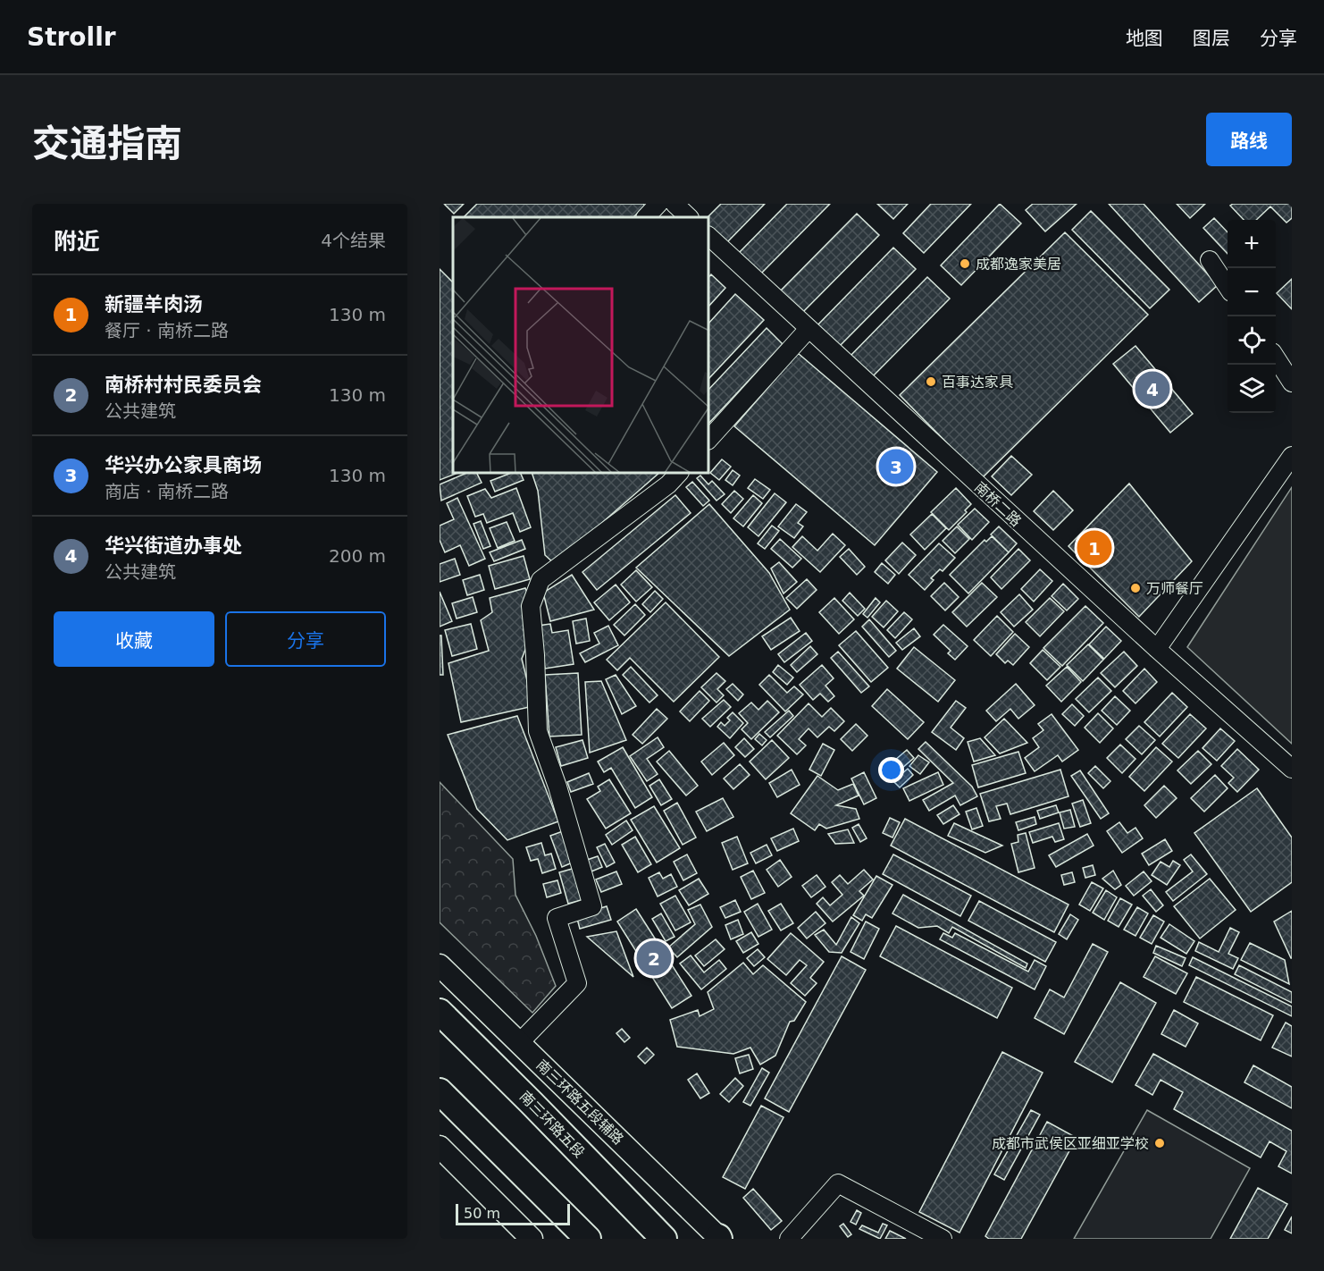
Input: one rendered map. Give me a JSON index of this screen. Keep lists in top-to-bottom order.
{
  "streets": {
    "highway": ["南三环路五段"],
    "main road": ["南三环路五段辅路"],
    "street": ["南桥二路"]
  },
  "places": [
    "成都逸家美居",
    "百事达家具",
    "万师餐厅",
    "成都市武侯区亚细亚学校"
  ],
  "scale_bar": "50 m",
  "page": {
    "header": "Strollr",
    "nav": ["地图", "图层", "分享"],
    "title": "交通指南",
    "buttons": [
      "路线",
      ["收藏", "分享"]
    ],
    "heading": ["附近", "4个结果"],
    "map_buttons": ["+", "−"],
    "list": [
      {
        "mark": "1",
        "name": "新疆羊肉汤",
        "note": "餐厅 · 南桥二路",
        "value": "130 m"
      },
      {
        "mark": "2",
        "name": "南桥村村民委员会",
        "note": "公共建筑",
        "value": "130 m"
      },
      {
        "mark": "3",
        "name": "华兴办公家具商场",
        "note": "商店 · 南桥二路",
        "value": "130 m"
      },
      {
        "mark": "4",
        "name": "华兴街道办事处",
        "note": "公共建筑",
        "value": "200 m"
      }
    ],
    "pins": [
      "4",
      "3",
      "1",
      "2"
    ],
    "scale": "50 m"
  }
}
